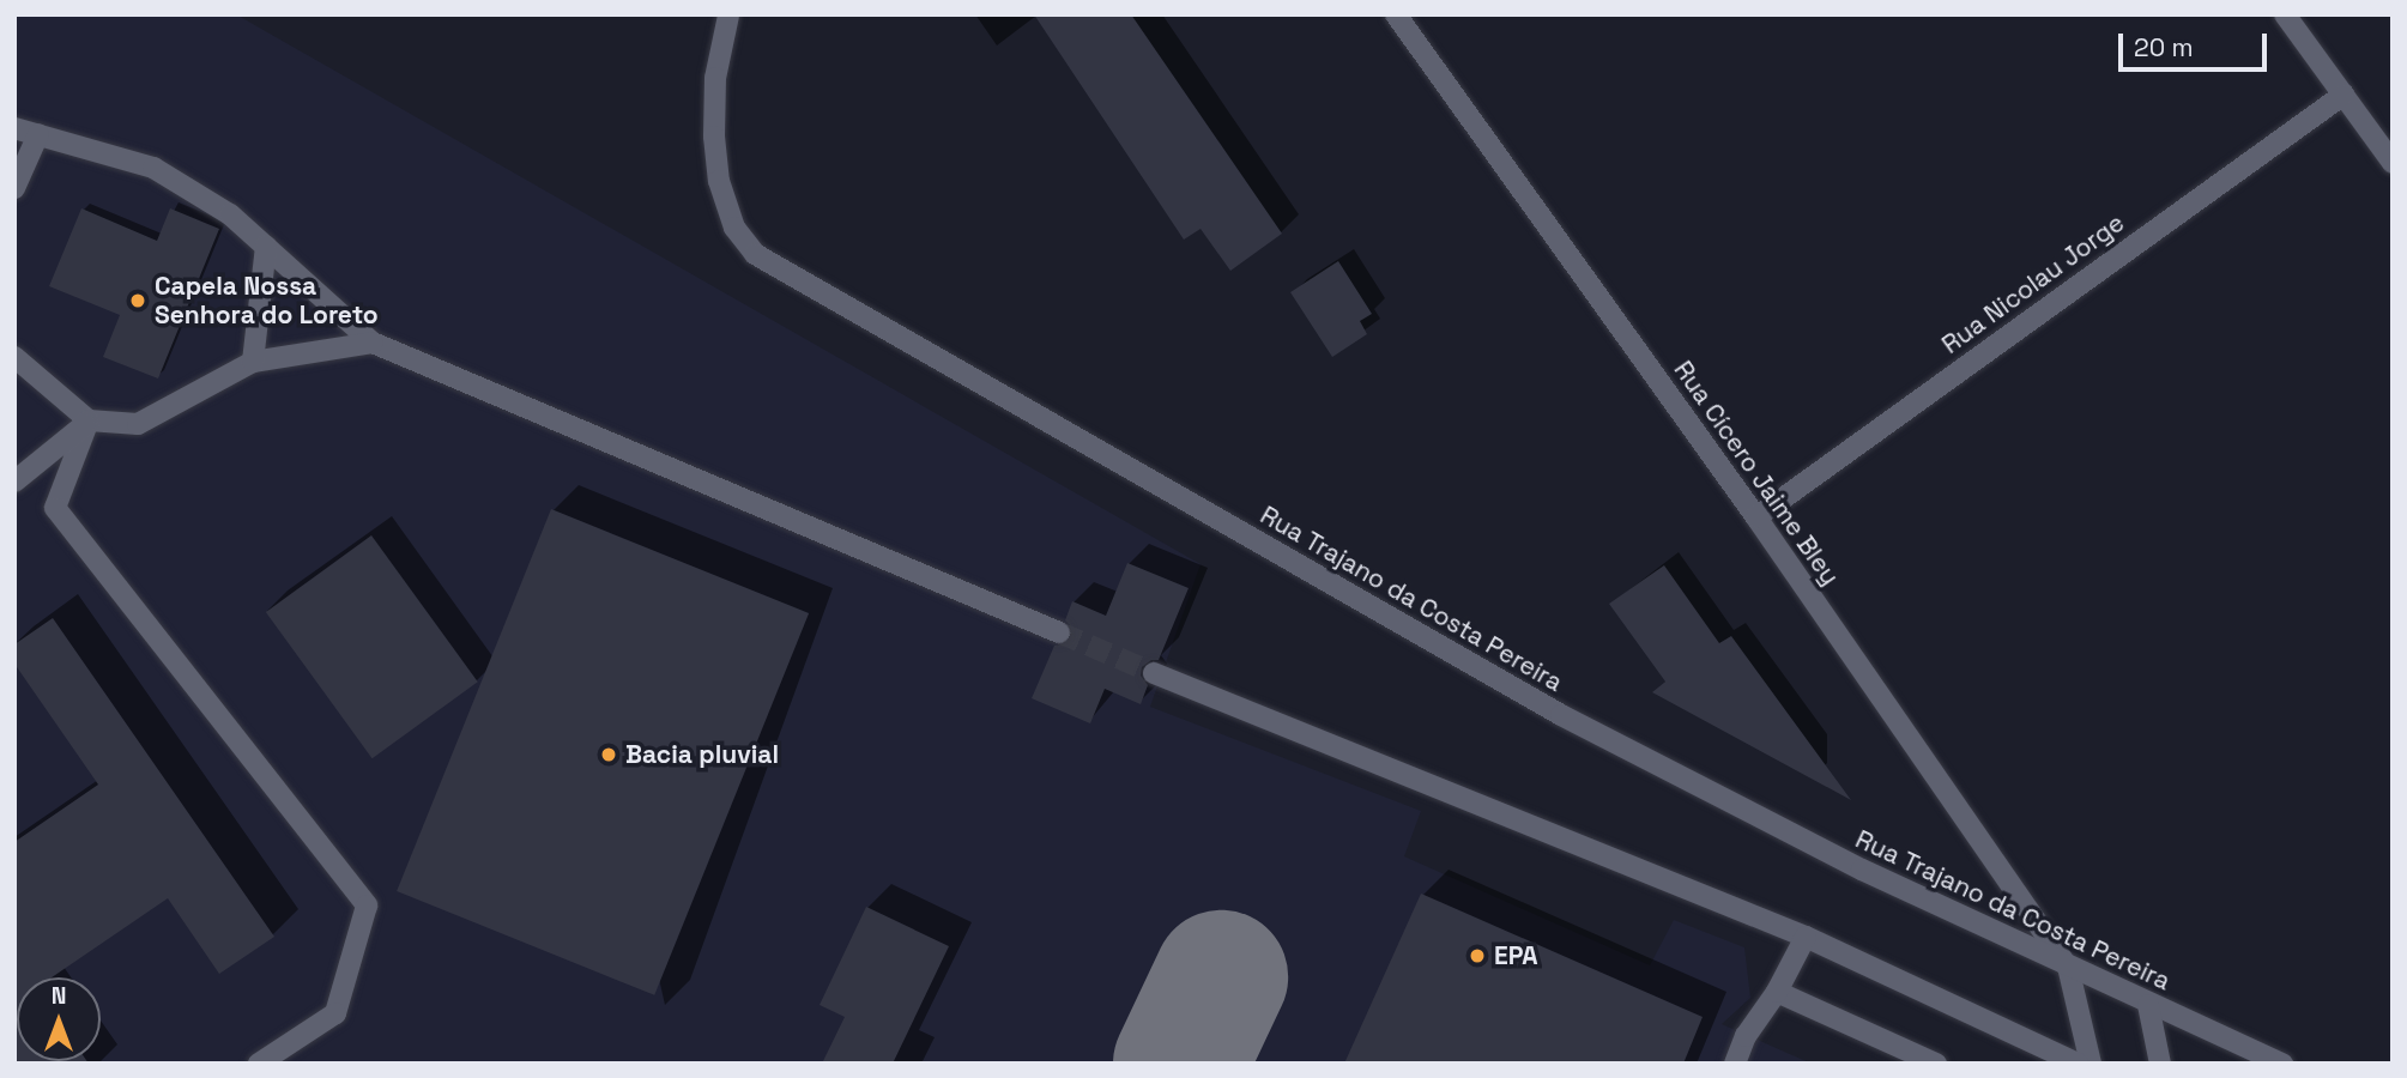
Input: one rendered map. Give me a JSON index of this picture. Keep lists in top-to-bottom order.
{
  "streets": {
    "street": ["Rua Nicolau Jorge", "Rua Cícero Jaime Bley", "Rua Trajano da Costa Pereira"]
  },
  "crossings": [
    ["Rua Nicolau Jorge", "Rua Cícero Jaime Bley"],
    ["Rua Cícero Jaime Bley", "Rua Trajano da Costa Pereira"]
  ],
  "places": ["Capela Nossa Senhora do Loreto", "Bacia pluvial", "EPA"],
  "scale_bar": "20 m",
  "north": "top"
}
